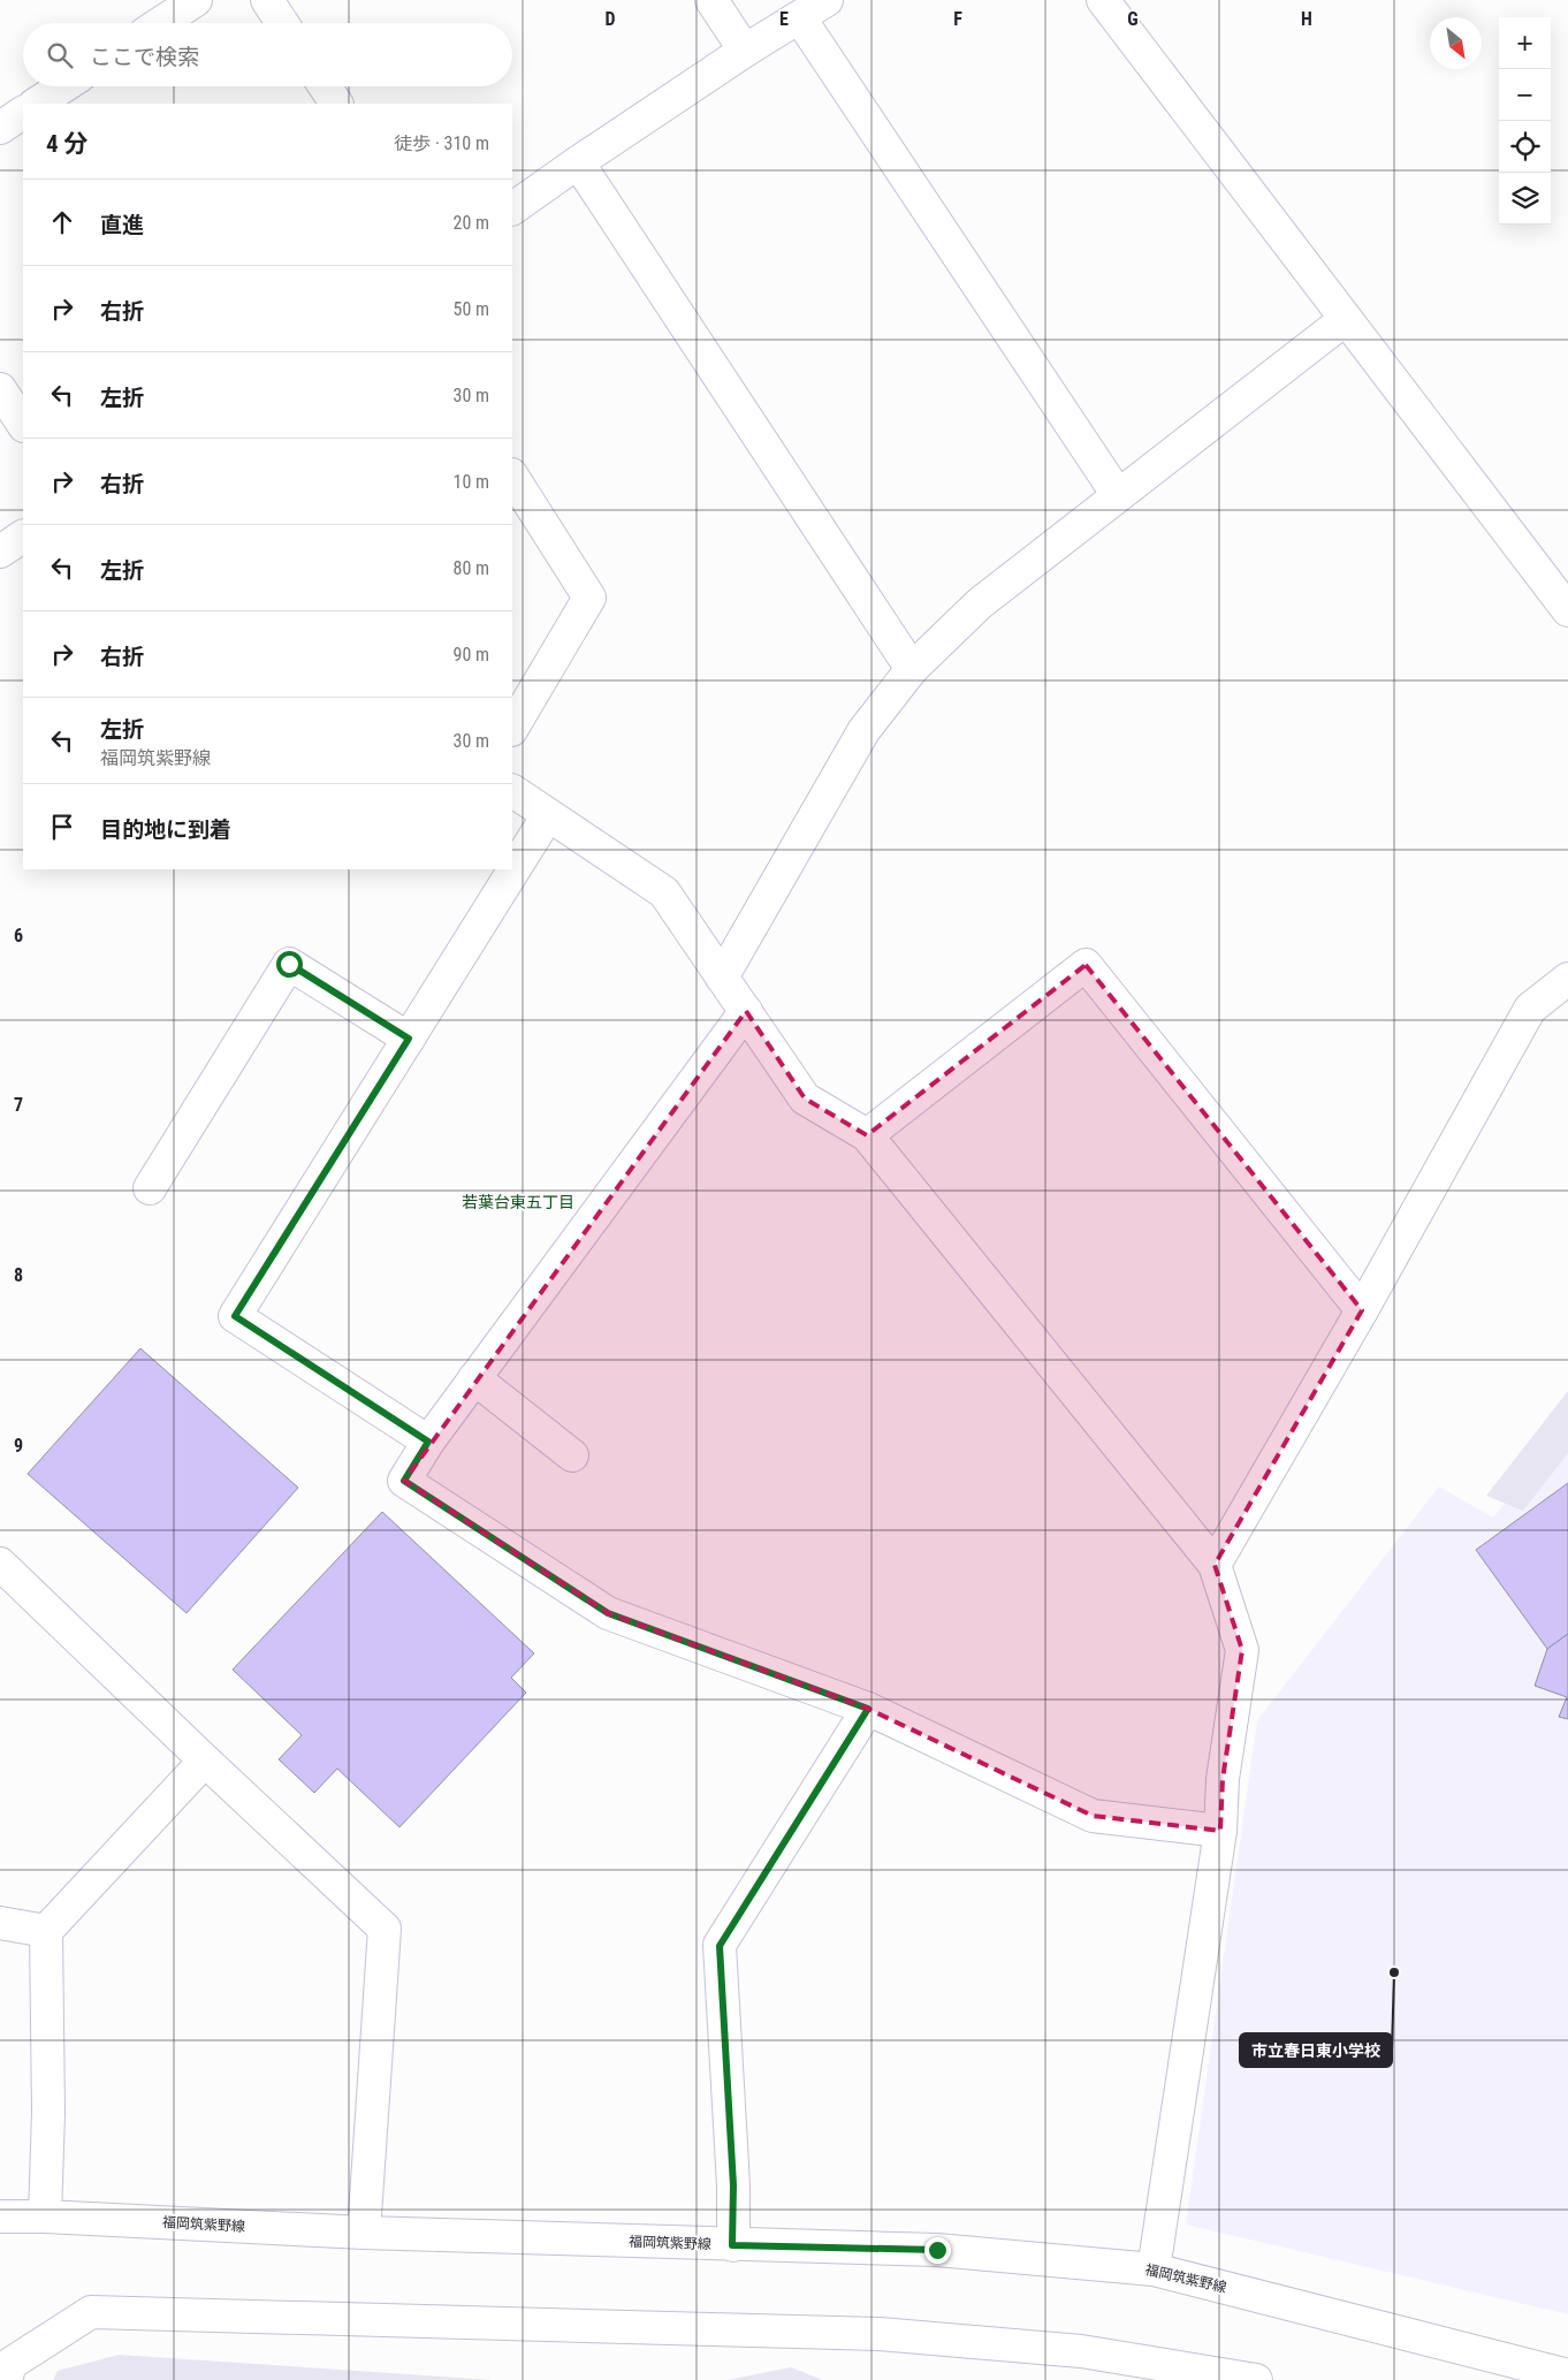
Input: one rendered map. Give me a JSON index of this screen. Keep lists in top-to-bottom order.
{
  "streets": {
    "street": ["福岡筑紫野線"]
  },
  "districts": ["若葉台東五丁目"],
  "places": ["市立春日東小学校"],
  "north": "bottom right",
  "page": {
    "map_buttons": ["+", "−"],
    "search": "ここで検索",
    "heading": ["4 分", "徒歩 · 310 m"],
    "list": [
      ["直進", "20 m"],
      ["右折", "50 m"],
      ["左折", "30 m"],
      ["右折", "10 m"],
      ["左折", "80 m"],
      ["右折", "90 m"],
      ["左折", "福岡筑紫野線", "30 m"],
      "目的地に到着"
    ]
  },
  "grid": {
    "columns": [
      "D",
      "E",
      "F",
      "G",
      "H"
    ],
    "rows": [
      "6",
      "7",
      "8",
      "9"
    ]
  }
}
